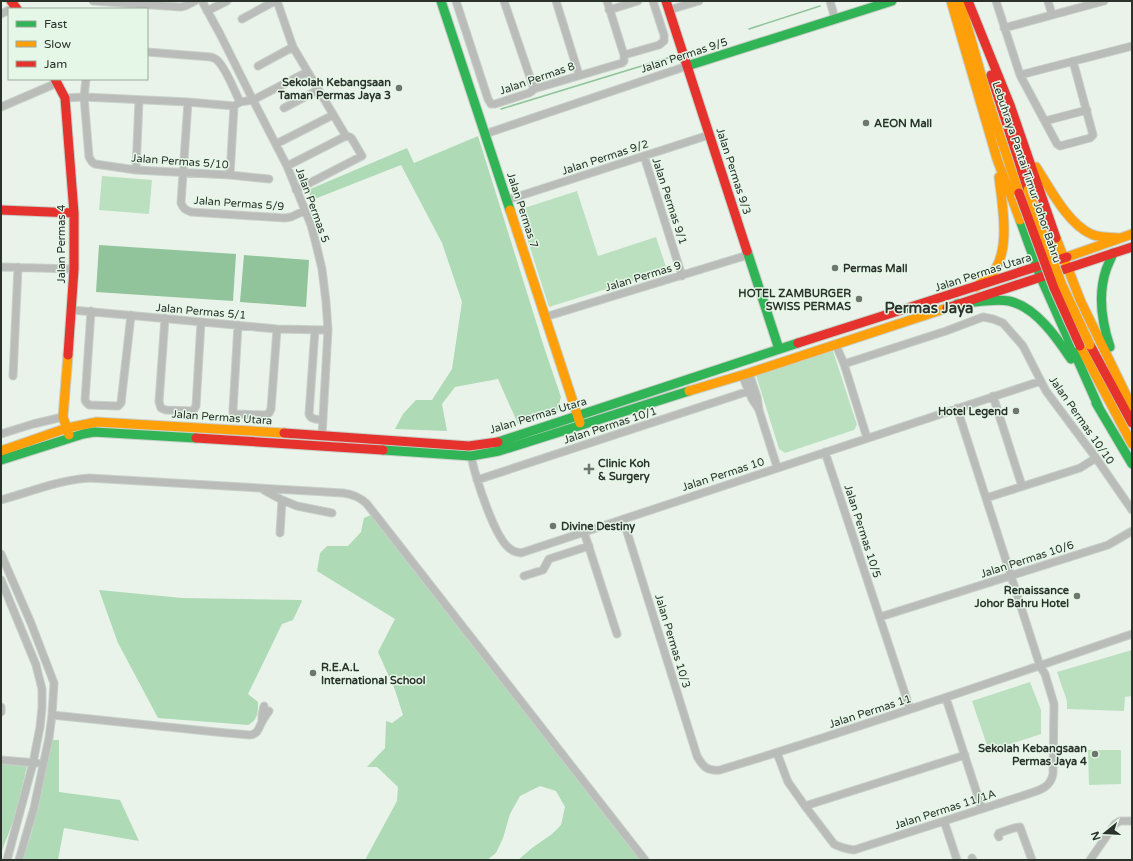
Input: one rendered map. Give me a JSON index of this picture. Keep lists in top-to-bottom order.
{
  "streets": {
    "main road": [
      "Jalan Permas 9/5",
      "Jalan Permas 9/3",
      "Lebuhraya Pantai Timur Johor Bahru",
      "Jalan Permas 7",
      "Jalan Permas 4",
      "Jalan Permas Utara"
    ],
    "street": [
      "Jalan Permas 8",
      "Jalan Permas 9/2",
      "Jalan Permas 5/10",
      "Jalan Permas 9/1",
      "Jalan Permas 5/9",
      "Jalan Permas 5",
      "Jalan Permas 9",
      "Jalan Permas 5/1",
      "Jalan Permas 10/10",
      "Jalan Permas 10/1",
      "Jalan Permas 10",
      "Jalan Permas 10/5",
      "Jalan Permas 10/6",
      "Jalan Permas 10/3",
      "Jalan Permas 11",
      "Jalan Permas 11/1A"
    ]
  },
  "crossings": [
    ["Jalan Permas 9/5", "Jalan Permas 9/3"],
    ["Jalan Permas 9/5", "Jalan Permas 7"],
    ["Jalan Permas 9/2", "Jalan Permas 9/3"],
    ["Jalan Permas 9/2", "Jalan Permas 9/1"],
    ["Jalan Permas 9/2", "Jalan Permas 7"],
    ["Jalan Permas 5/10", "Jalan Permas 5/9"],
    ["Jalan Permas 9/3", "Jalan Permas Utara"],
    ["Jalan Permas 9/3", "Jalan Permas 9"],
    ["Jalan Permas 9/1", "Jalan Permas 9"],
    ["Jalan Permas 5/9", "Jalan Permas 5"],
    ["Jalan Permas 5", "Jalan Permas Utara"],
    ["Jalan Permas 5", "Jalan Permas 5/1"],
    ["Jalan Permas 7", "Jalan Permas Utara"],
    ["Jalan Permas 7", "Jalan Permas 9"],
    ["Jalan Permas 4", "Jalan Permas Utara"],
    ["Jalan Permas 4", "Jalan Permas 5/1"],
    ["Jalan Permas Utara", "Jalan Permas 10"],
    ["Jalan Permas 10/10", "Jalan Permas 10"],
    ["Jalan Permas 10/1", "Jalan Permas 10"],
    ["Jalan Permas 10", "Jalan Permas 10/5"],
    ["Jalan Permas 10", "Jalan Permas 10/3"],
    ["Jalan Permas 10/5", "Jalan Permas 10/6"],
    ["Jalan Permas 10/5", "Jalan Permas 11"],
    ["Jalan Permas 10/3", "Jalan Permas 11"],
    ["Jalan Permas 11", "Jalan Permas 11/1A"]
  ],
  "districts": ["Permas Jaya"],
  "places": {
    "other": [
      "Sekolah Kebangsaan Taman Permas Jaya 3",
      "AEON Mall",
      "Permas Mall",
      "HOTEL ZAMBURGER SWISS PERMAS",
      "Hotel Legend",
      "Divine Destiny",
      "Renaissance Johor Bahru Hotel",
      "R.E.A.L International School",
      "Sekolah Kebangsaan Permas Jaya 4"
    ],
    "health": ["Clinic Koh & Surgery"]
  },
  "legend": ["Fast", "Slow", "Jam"],
  "north": "left"
}
